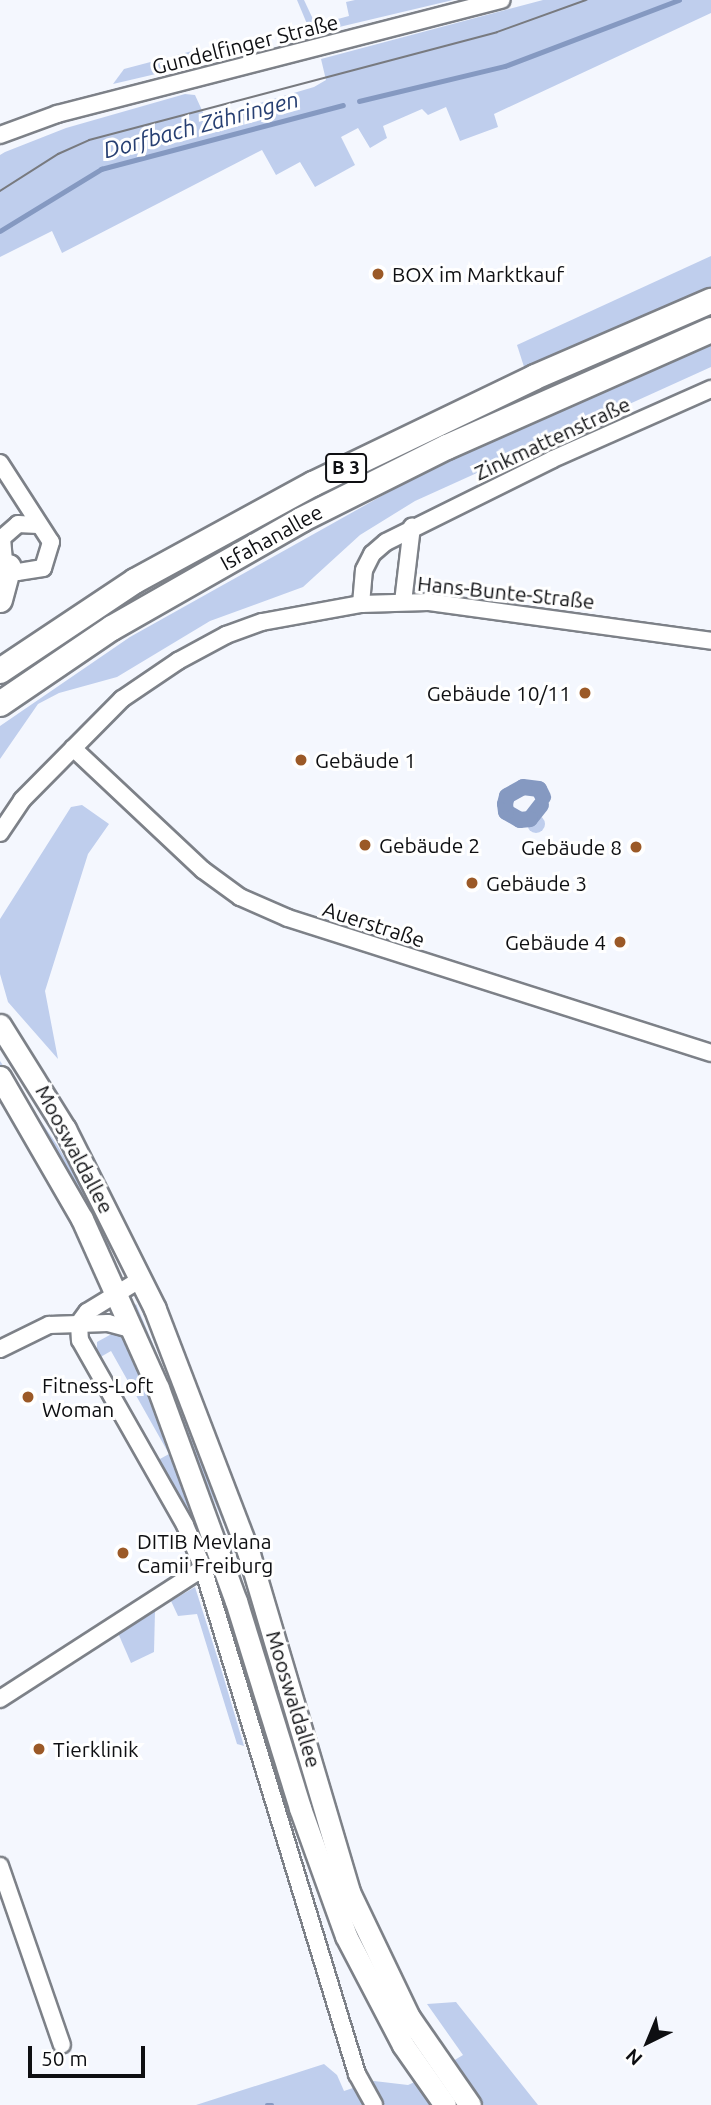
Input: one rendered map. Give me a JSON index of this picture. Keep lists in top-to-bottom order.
{
  "streets": {
    "highway": ["B 3", "Isfahanallee"],
    "main road": ["Mooswaldallee"],
    "street": [
      "Gundelfinger Straße",
      "Zinkmattenstraße",
      "Hans-Bunte-Straße",
      "Auerstraße"
    ]
  },
  "crossings": [
    ["Zinkmattenstraße", "Hans-Bunte-Straße"],
    ["Hans-Bunte-Straße", "Auerstraße"]
  ],
  "water": ["Dorfbach Zähringen"],
  "places": [
    "BOX im Marktkauf",
    "Gebäude 10/11",
    "Gebäude 1",
    "Gebäude 2",
    "Gebäude 8",
    "Gebäude 3",
    "Gebäude 4",
    "Fitness-Loft Woman",
    "DITIB Mevlana Camii Freiburg",
    "Tierklinik"
  ],
  "scale_bar": "50 m",
  "north": "bottom left"
}
